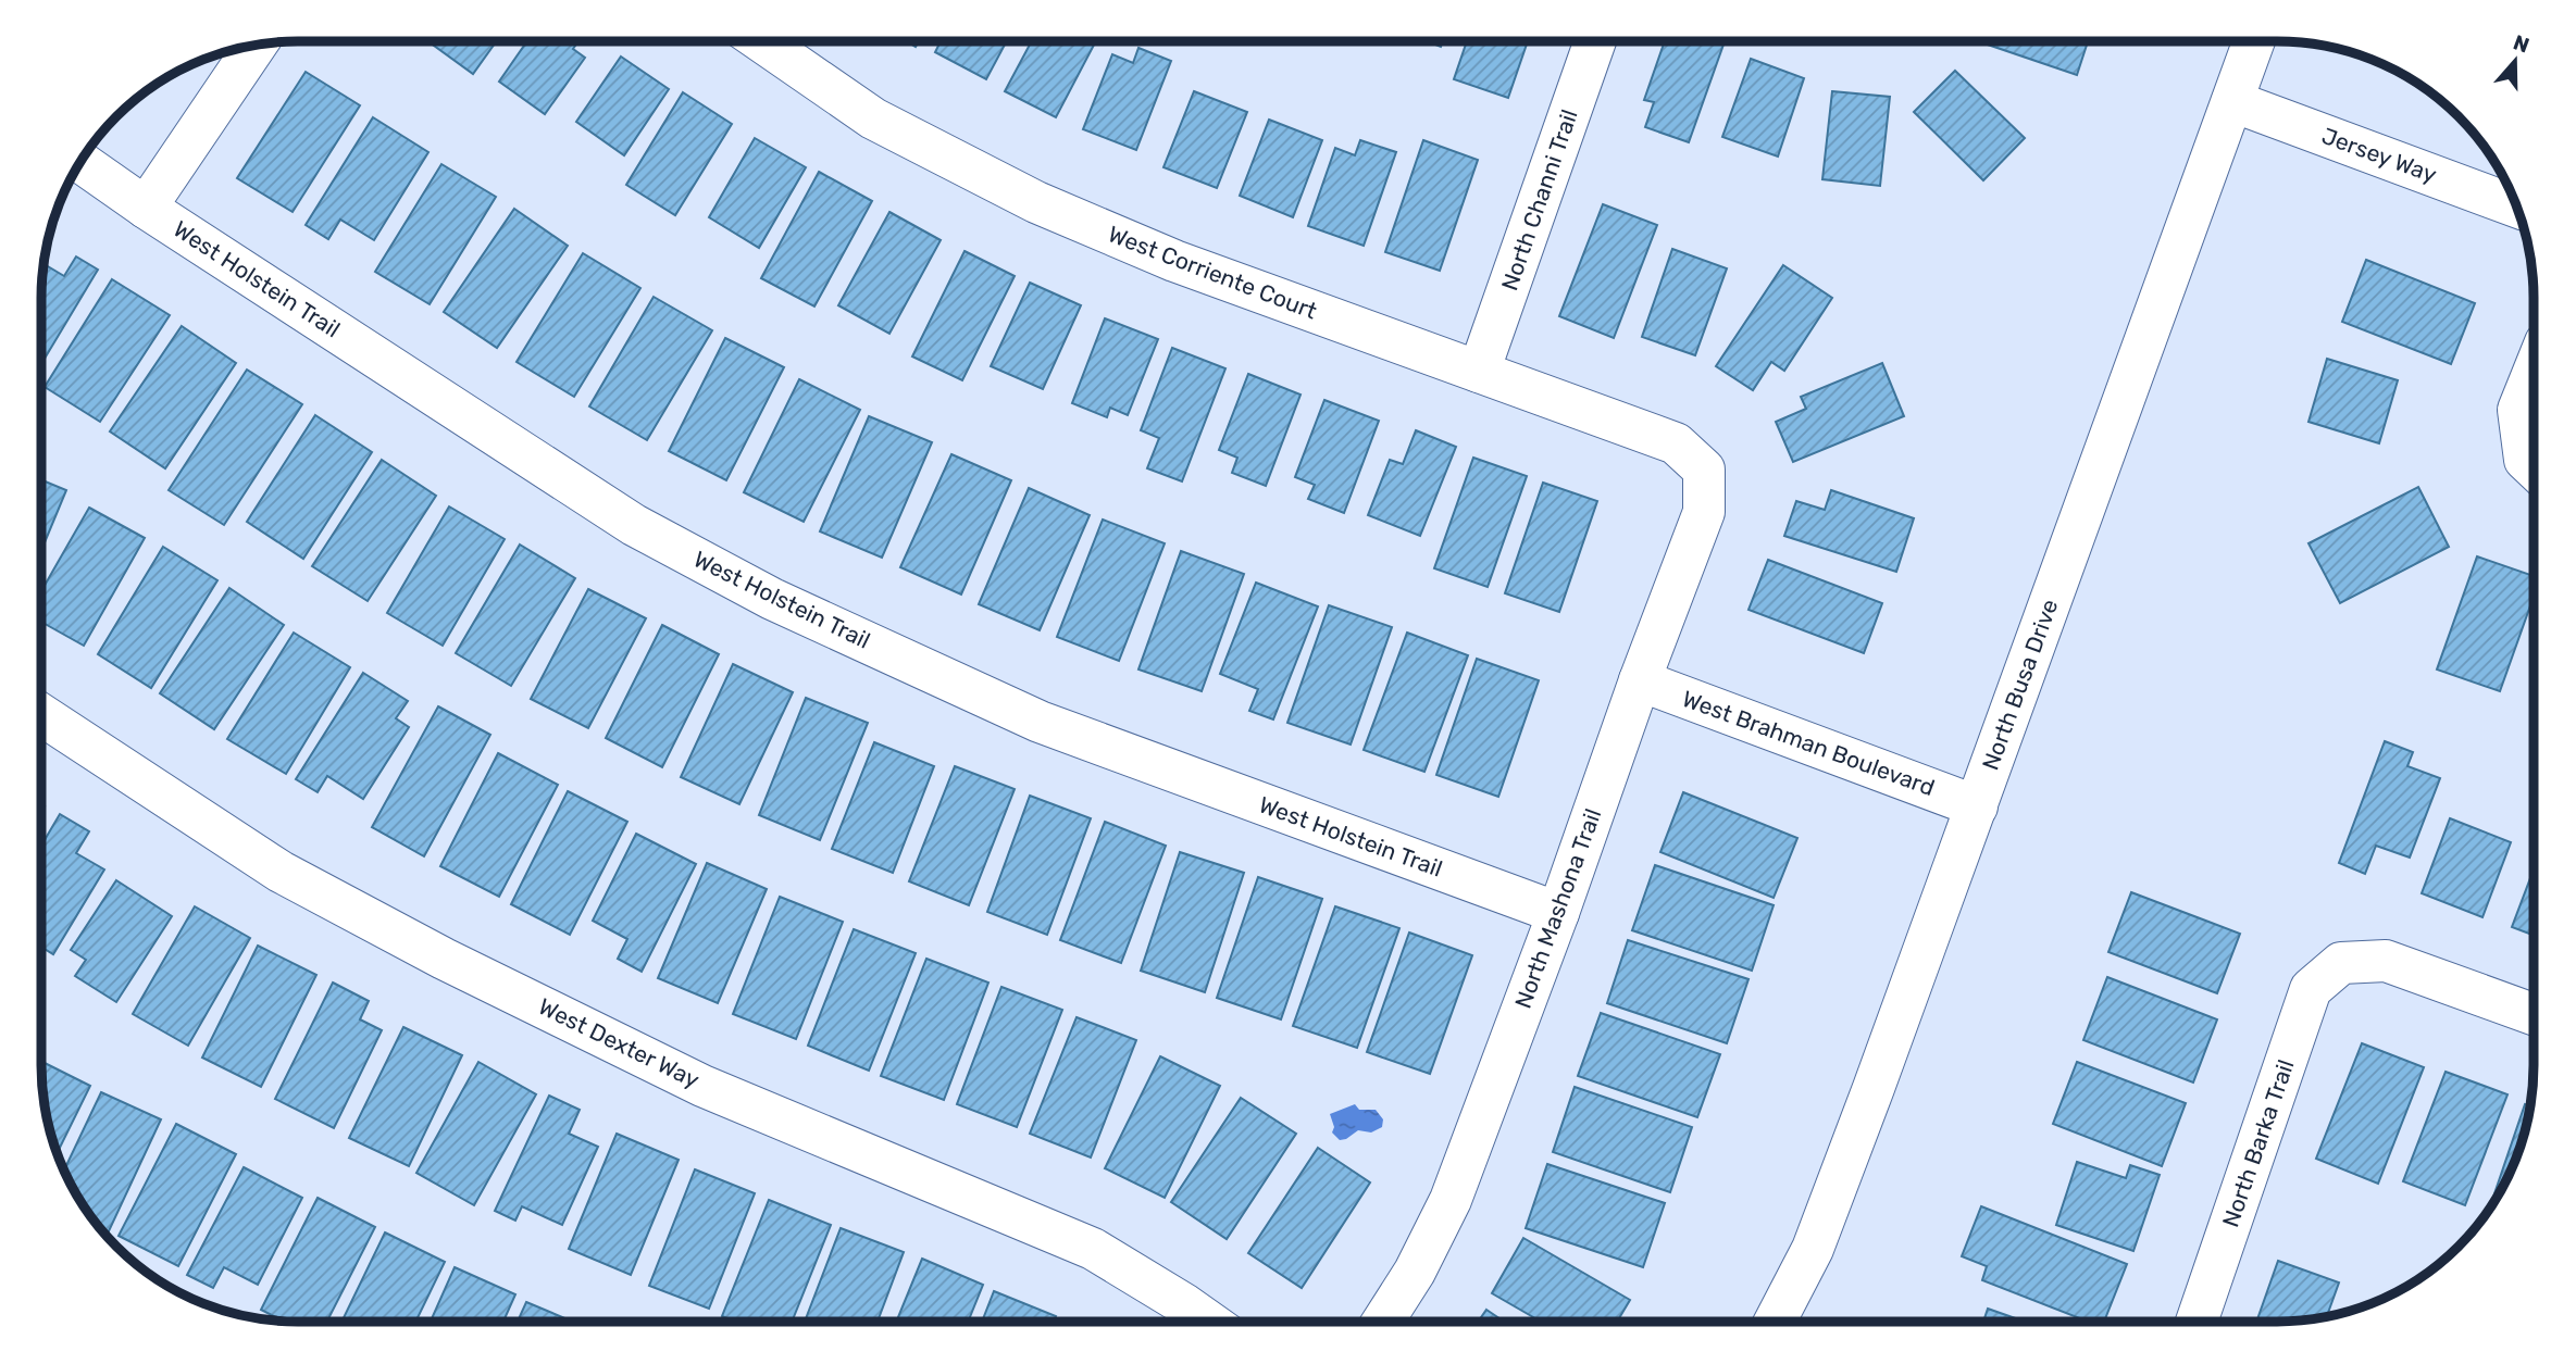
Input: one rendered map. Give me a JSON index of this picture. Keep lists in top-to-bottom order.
{
  "streets": {
    "street": [
      "Jersey Way",
      "North Channi Trail",
      "West Corriente Court",
      "West Holstein Trail",
      "North Busa Drive",
      "West Brahman Boulevard",
      "North Mashona Trail",
      "West Dexter Way",
      "North Barka Trail"
    ]
  },
  "crossings": [
    ["Jersey Way", "North Busa Drive"],
    ["North Channi Trail", "West Corriente Court"],
    ["West Corriente Court", "North Mashona Trail"],
    ["West Holstein Trail", "North Mashona Trail"],
    ["North Busa Drive", "West Brahman Boulevard"],
    ["West Brahman Boulevard", "North Mashona Trail"]
  ],
  "north": "top"
}
